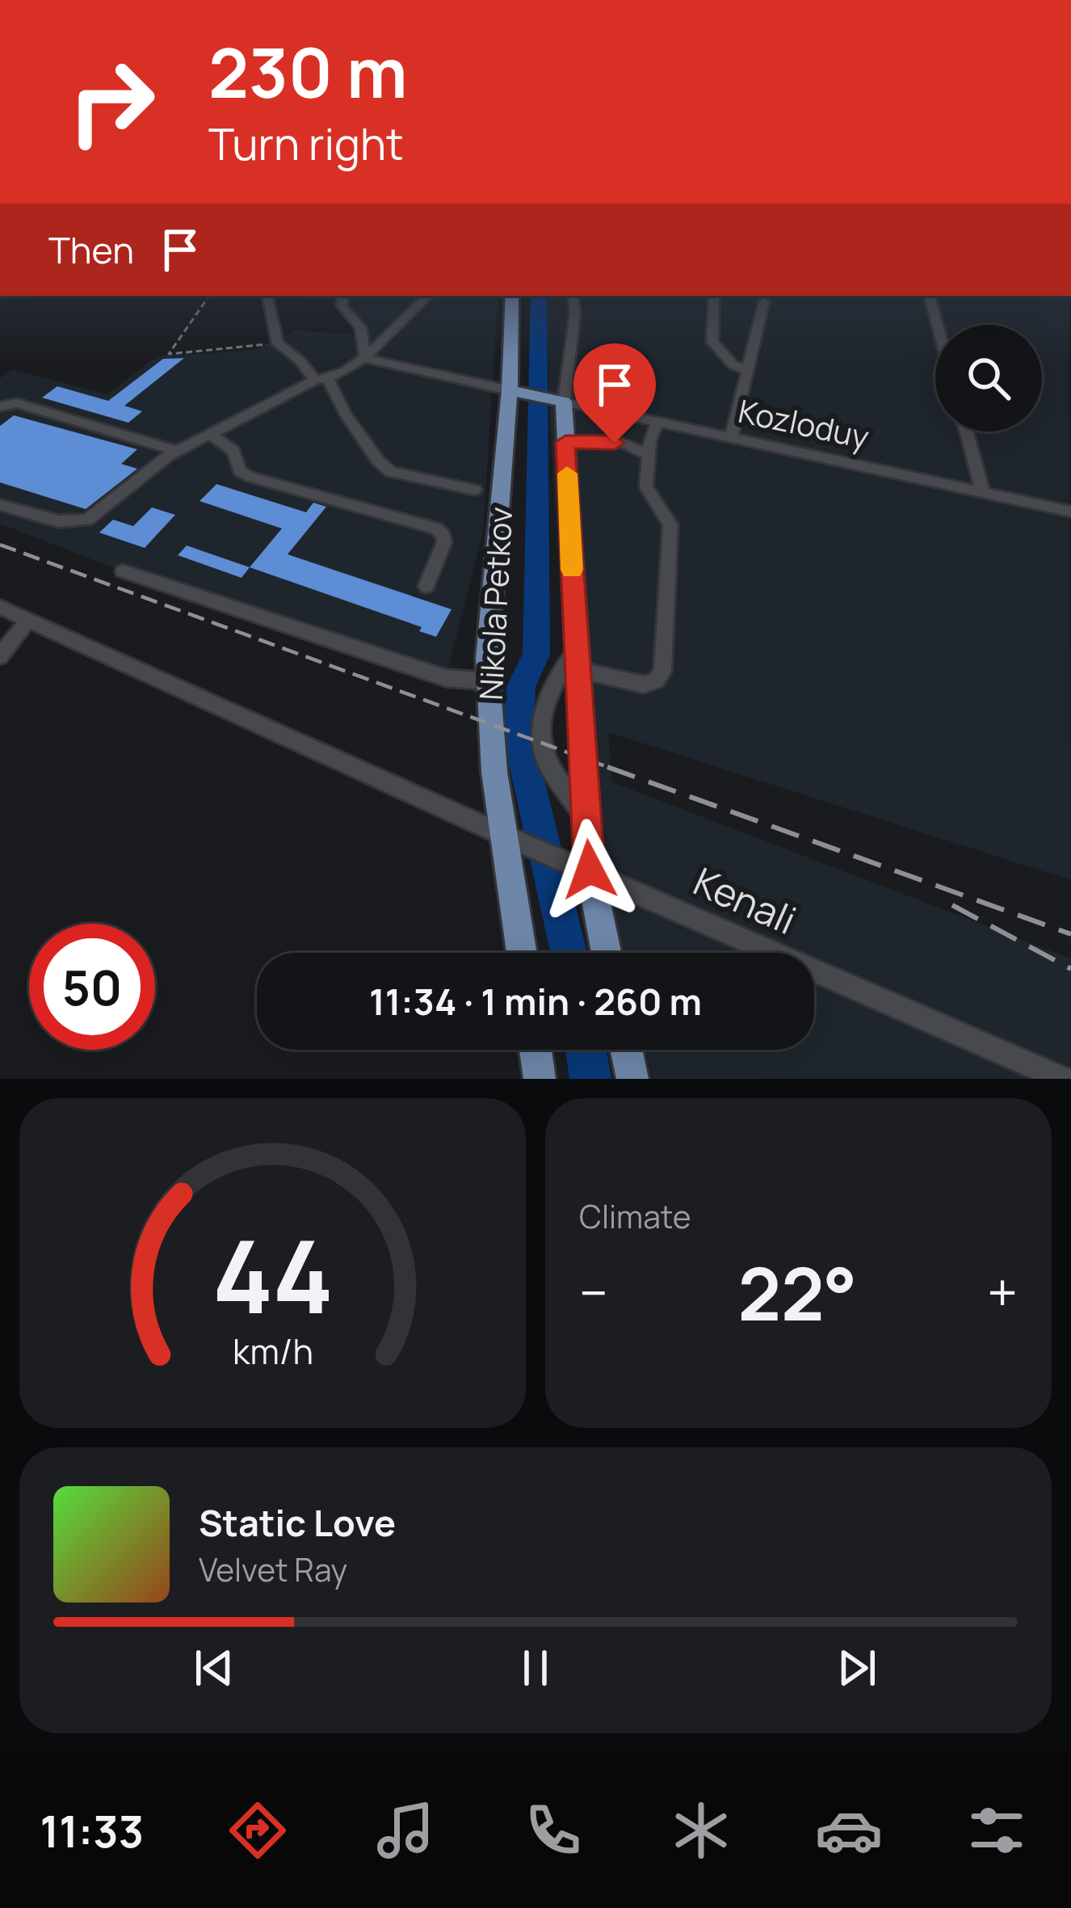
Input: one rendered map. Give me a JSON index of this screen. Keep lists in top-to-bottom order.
{
  "streets": {
    "main road": ["Kozloduy", "Nikola Petkov"],
    "street": ["Kenali"]
  },
  "crossings": [
    ["Kozloduy", "Nikola Petkov"],
    ["Nikola Petkov", "Kenali"]
  ],
  "page": {
    "turn": ["230 m", "Turn right"],
    "then": "Then",
    "limit": "50",
    "trip": "11:34 · 1 min · 260 m",
    "tile": "Climate",
    "heat": ["−", "22°", "+"],
    "song": ["Static Love", "Velvet Ray"],
    "tabs": "11:33",
    "gauge": ["44", "km/h"]
  }
}
